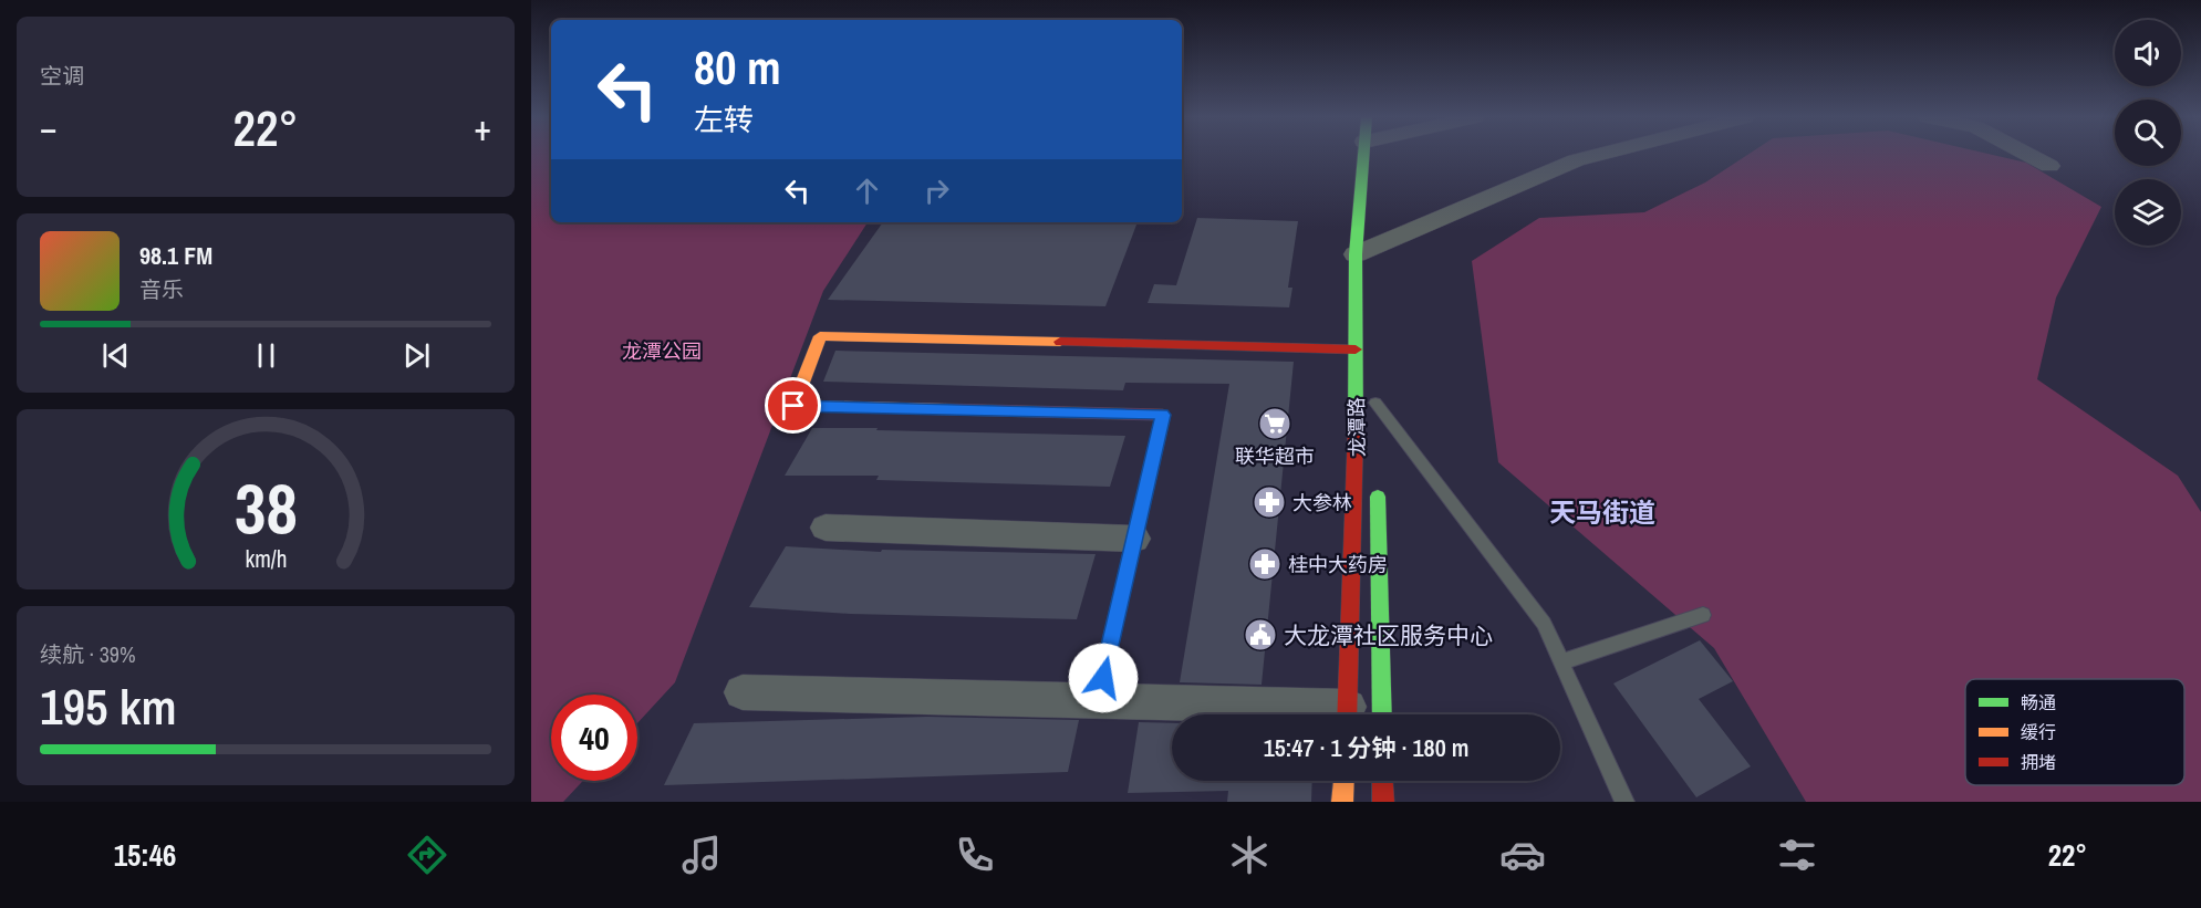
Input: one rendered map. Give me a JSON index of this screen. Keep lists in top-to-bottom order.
{
  "streets": {
    "street": ["龙潭路"]
  },
  "districts": ["天马街道"],
  "parks": ["龙潭公园"],
  "places": {
    "supermarket": ["联华超市"],
    "pharmacy": ["大参林", "桂中大药房"],
    "public building": ["大龙潭社区服务中心"]
  },
  "legend": ["畅通", "缓行", "拥堵"],
  "page": {
    "tile": [
      "空调",
      ["续航 · 39%", "195 km"]
    ],
    "turn": ["80 m", "左转"],
    "heat": ["−", "22°", "+"],
    "song": ["98.1 FM", "音乐"],
    "limit": "40",
    "trip": "15:47 · 1 分钟 · 180 m",
    "tabs": ["15:46", "22°"],
    "gauge": ["38", "km/h"]
  }
}
